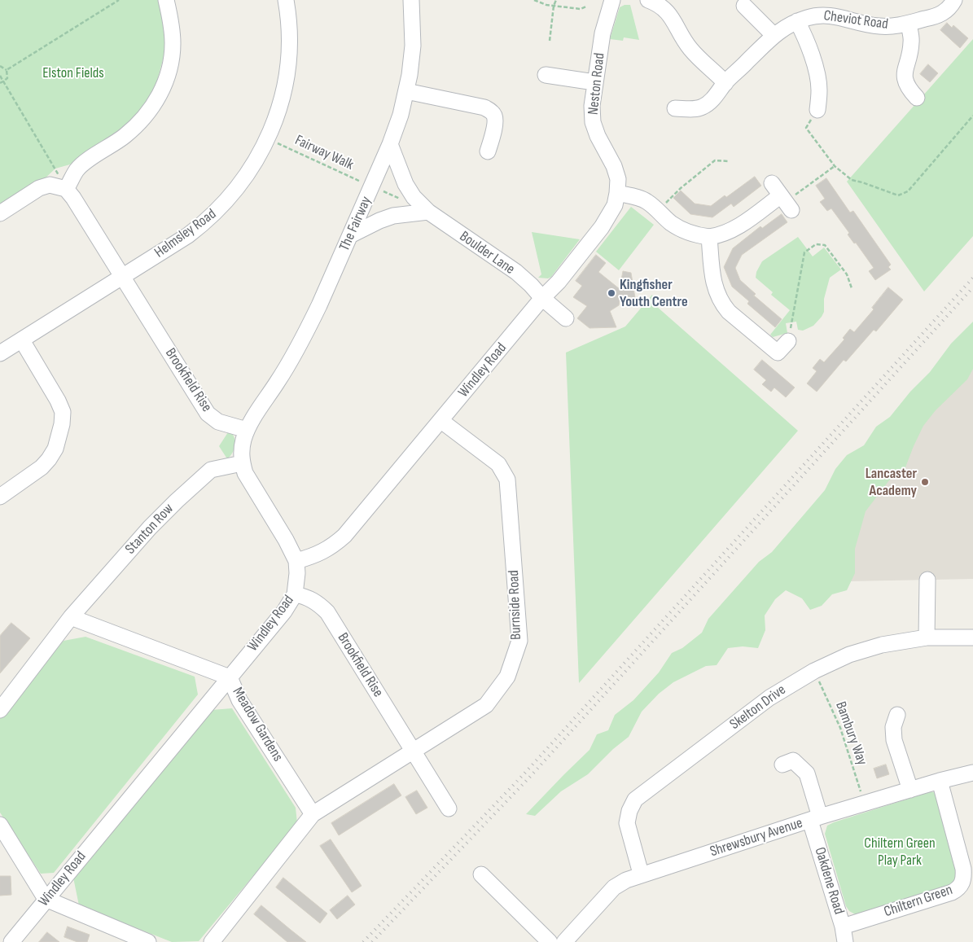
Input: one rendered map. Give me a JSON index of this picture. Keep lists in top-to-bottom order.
{
  "streets": {
    "street": [
      "Cheviot Road",
      "Neston Road",
      "The Fairway",
      "Helmsley Road",
      "Boulder Lane",
      "Windley Road",
      "Brookfield Rise",
      "Stanton Row",
      "Burnside Road",
      "Skelton Drive",
      "Meadow Gardens",
      "Shrewsbury Avenue",
      "Oakdene Road",
      "Chiltern Green"
    ],
    "path": ["Fairway Walk", "Bambury Way"]
  },
  "crossings": [
    ["Neston Road", "Boulder Lane"],
    ["Neston Road", "Windley Road"],
    ["Fairway Walk", "The Fairway"],
    ["Fairway Walk", "Helmsley Road"],
    ["The Fairway", "Boulder Lane"],
    ["The Fairway", "Brookfield Rise"],
    ["Helmsley Road", "Brookfield Rise"],
    ["Boulder Lane", "Windley Road"],
    ["Windley Road", "Brookfield Rise"],
    ["Windley Road", "Burnside Road"],
    ["Windley Road", "Meadow Gardens"],
    ["Brookfield Rise", "Burnside Road"],
    ["Stanton Row", "Meadow Gardens"],
    ["Burnside Road", "Meadow Gardens"],
    ["Skelton Drive", "Bambury Way"],
    ["Skelton Drive", "Shrewsbury Avenue"],
    ["Bambury Way", "Shrewsbury Avenue"],
    ["Shrewsbury Avenue", "Oakdene Road"],
    ["Shrewsbury Avenue", "Chiltern Green"],
    ["Oakdene Road", "Chiltern Green"]
  ],
  "parks": ["Elston Fields", "Chiltern Green Play Park"],
  "places": ["Kingfisher Youth Centre", "Lancaster Academy"]
}
